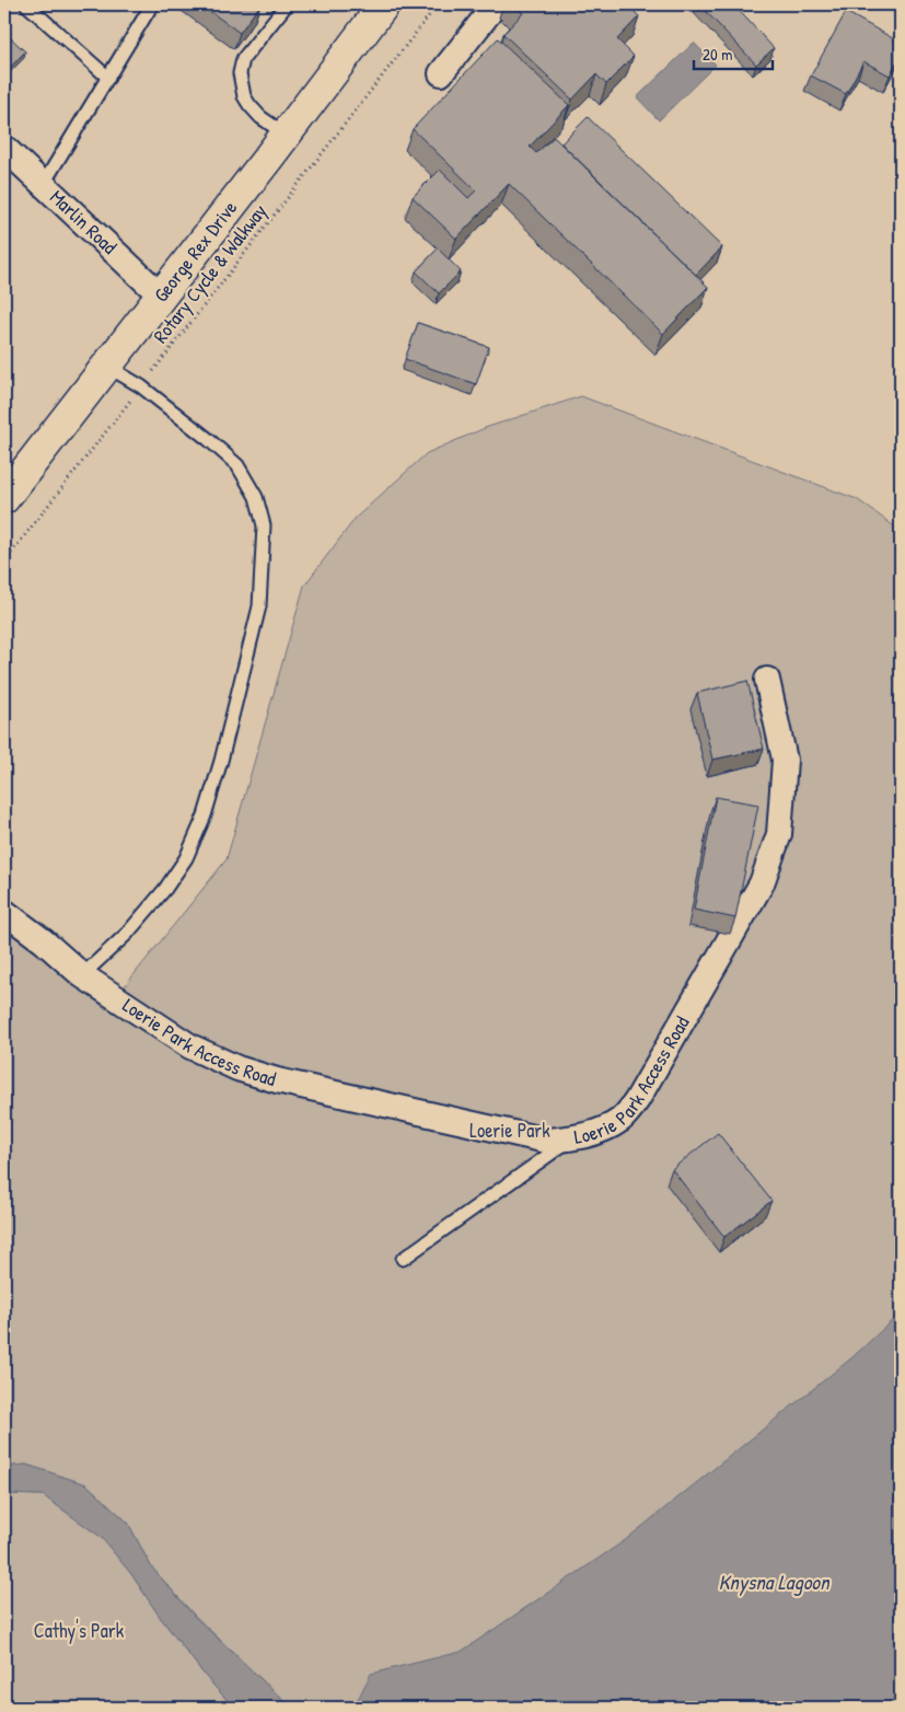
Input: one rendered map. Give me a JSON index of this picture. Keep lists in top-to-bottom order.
{
  "streets": {
    "street": ["Marlin Road", "George Rex Drive", "Loerie Park Access Road"],
    "path": ["Rotary Cycle & Walkway"]
  },
  "crossings": [
    ["Marlin Road", "George Rex Drive"]
  ],
  "water": ["Knysna Lagoon"],
  "parks": ["Loerie Park", "Cathy's Park"],
  "scale_bar": "20 m"
}
